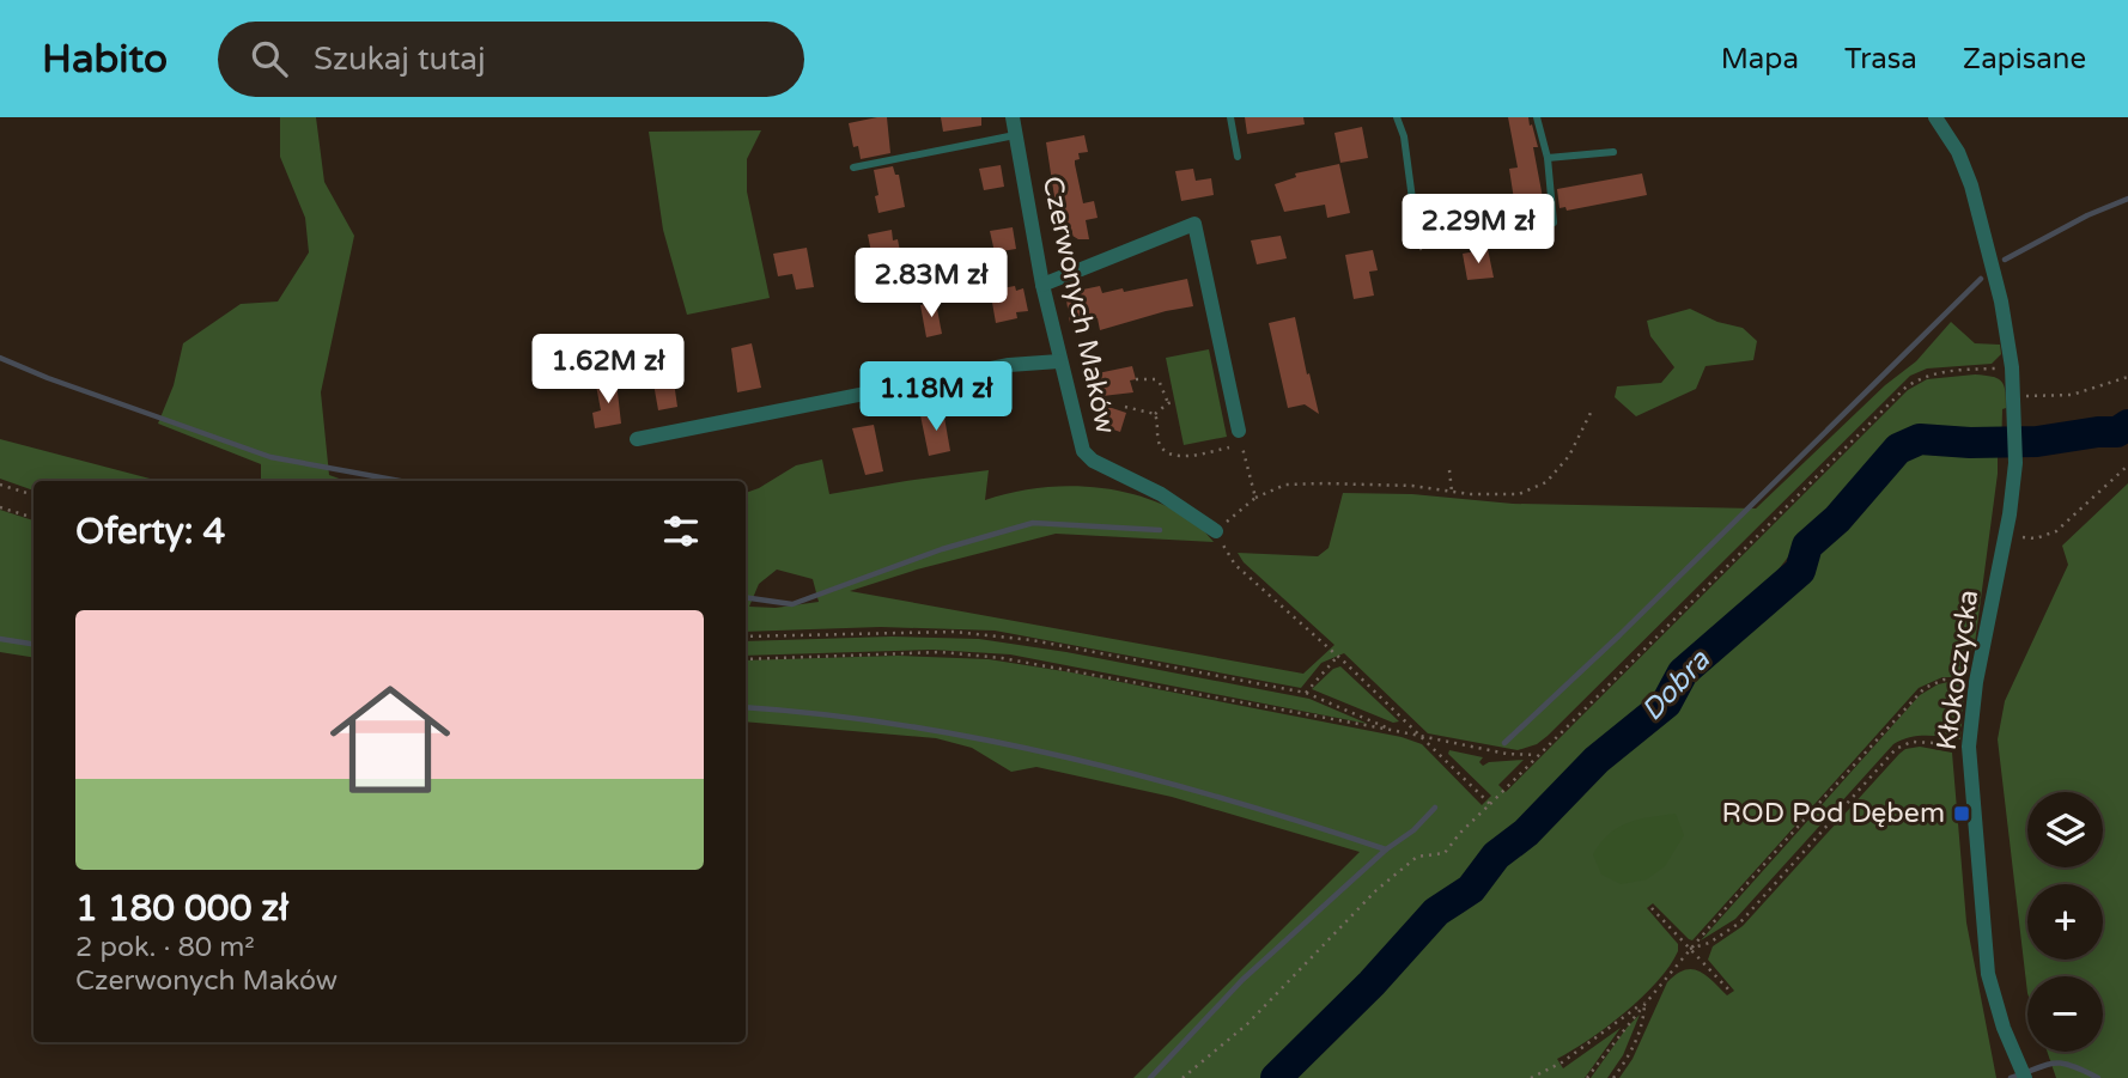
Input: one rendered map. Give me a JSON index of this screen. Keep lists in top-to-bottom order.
{
  "streets": {
    "street": ["Czerwonych Maków", "Kłokoczycka"]
  },
  "water": ["Dobra"],
  "places": {
    "transit": ["ROD Pod Dębem"]
  },
  "page": {
    "header": "Habito",
    "search": "Szukaj tutaj",
    "nav": ["Mapa", "Trasa", "Zapisane"],
    "price": [
      "2.29M zł",
      "2.83M zł",
      "1.62M zł",
      "1.18M zł"
    ],
    "heading": "Oferty: 4",
    "list": [
      {
        "name": "1 180 000 zł",
        "note": "2 pok. · 80 m² · Czerwonych Maków"
      }
    ],
    "map_buttons": ["+", "−"]
  }
}
